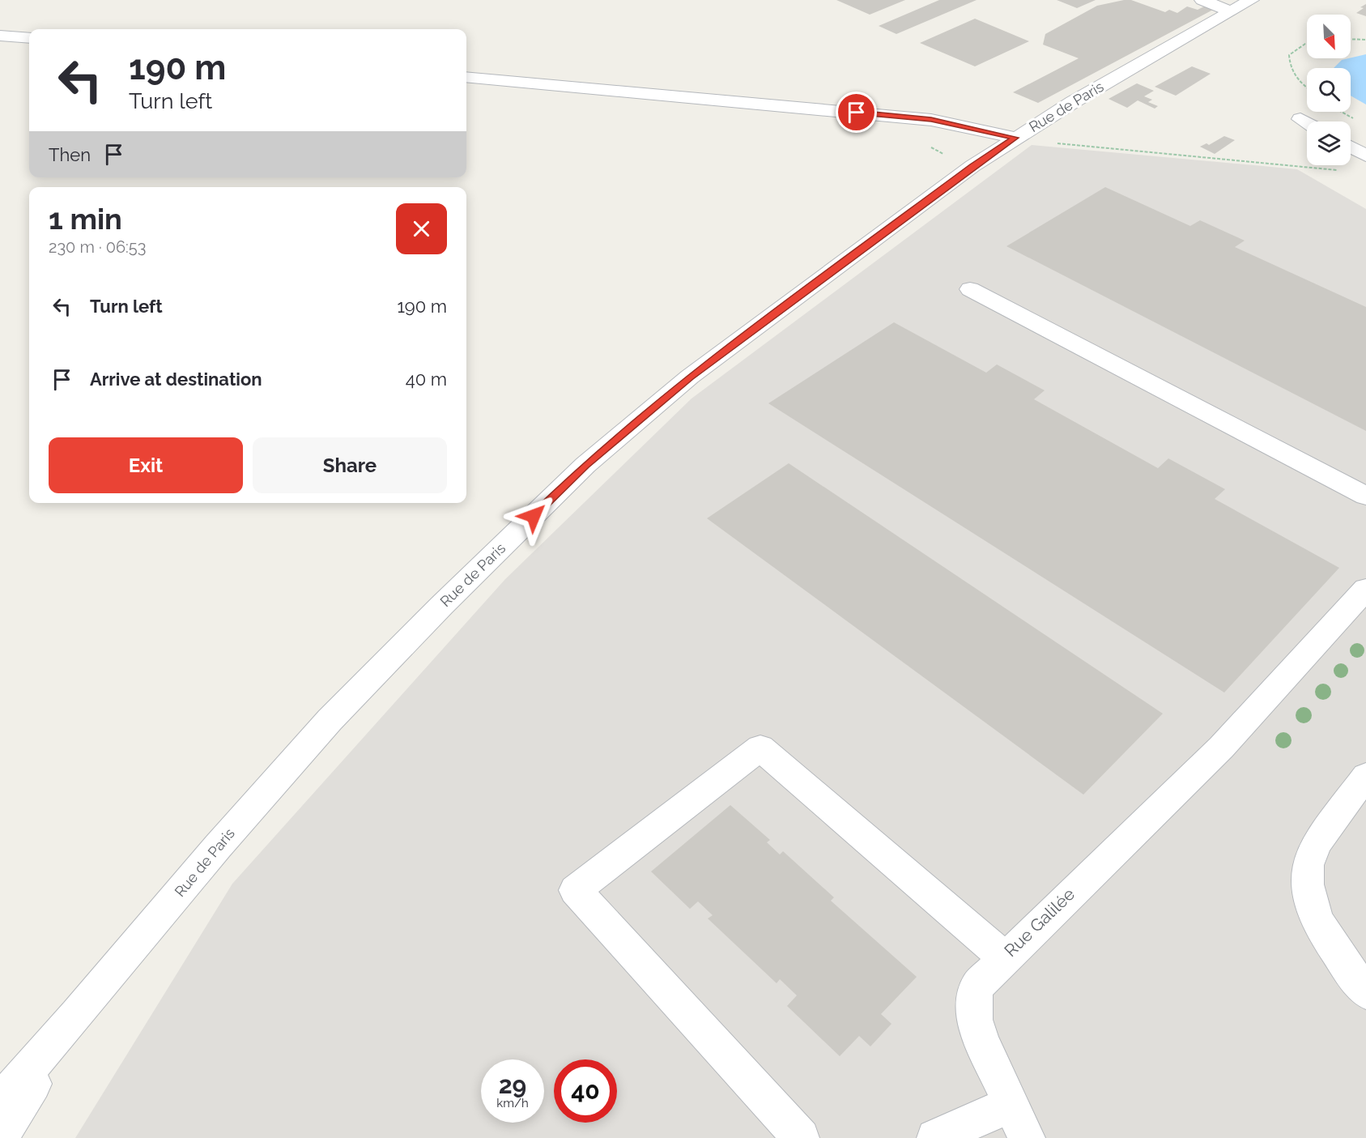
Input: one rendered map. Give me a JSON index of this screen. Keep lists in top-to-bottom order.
{
  "streets": {
    "street": ["Rue de Paris", "Rue Galilée"]
  },
  "north": "bottom right",
  "page": {
    "turn": ["190 m", "Turn left"],
    "then": "Then",
    "heading": ["1 min", "230 m · 06:53"],
    "list": [
      {
        "name": "Turn left",
        "value": "190 m"
      },
      {
        "name": "Arrive at destination",
        "value": "40 m"
      }
    ],
    "buttons": ["Exit", "Share"],
    "speed": "29 km/h",
    "limit": "40"
  }
}
